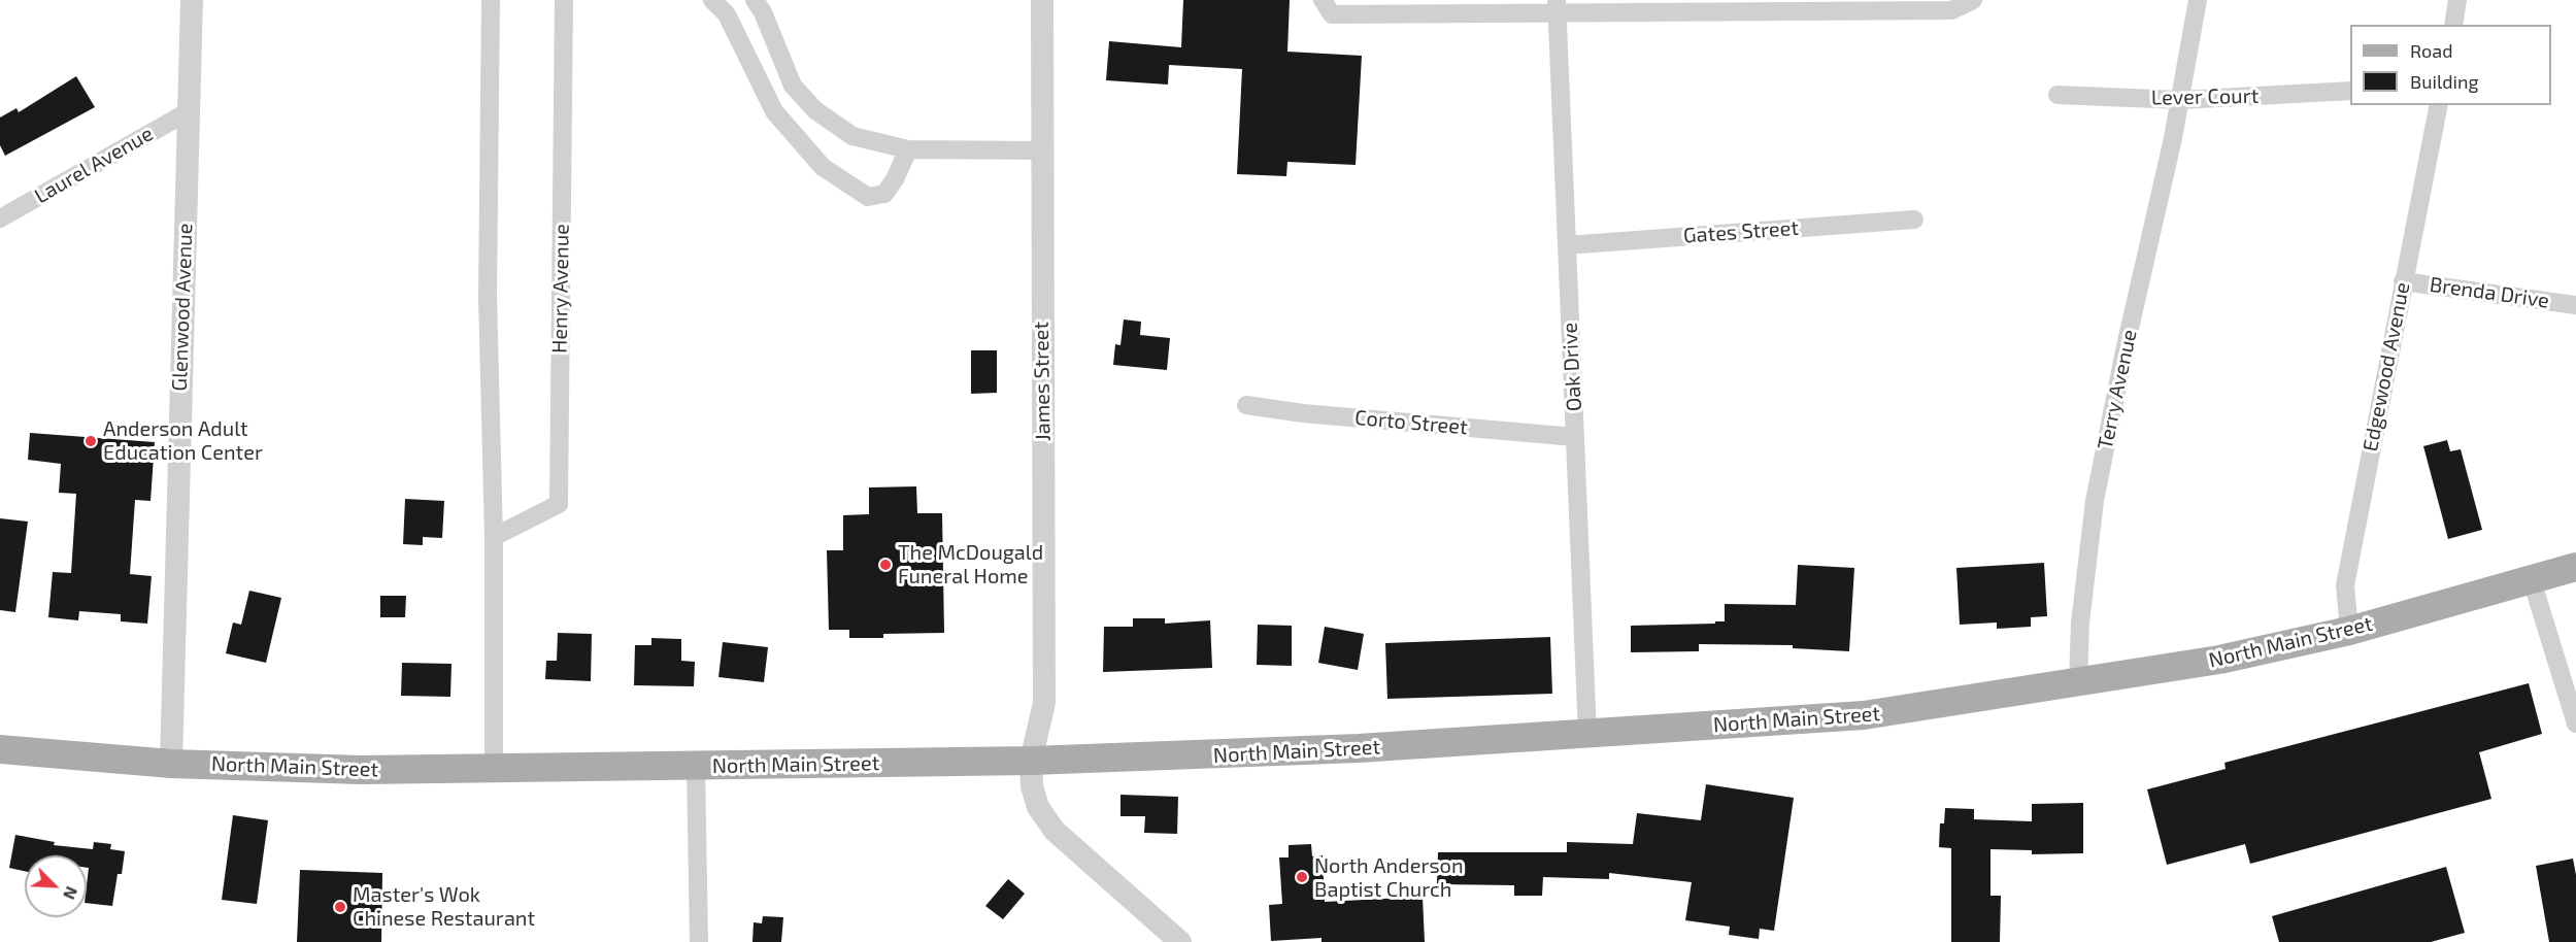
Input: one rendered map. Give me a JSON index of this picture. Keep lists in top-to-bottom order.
{
  "streets": {
    "main road": ["North Main Street"],
    "street": [
      "Lever Court",
      "Laurel Avenue",
      "Gates Street",
      "Henry Avenue",
      "Brenda Drive",
      "Glenwood Avenue",
      "Oak Drive",
      "Edgewood Avenue",
      "James Street",
      "Terry Avenue",
      "Corto Street"
    ]
  },
  "crossings": [
    ["Lever Court", "Terry Avenue"],
    ["Laurel Avenue", "Glenwood Avenue"],
    ["Gates Street", "Oak Drive"],
    ["Brenda Drive", "Edgewood Avenue"],
    ["Glenwood Avenue", "North Main Street"],
    ["Oak Drive", "Corto Street"],
    ["Oak Drive", "North Main Street"],
    ["Edgewood Avenue", "North Main Street"],
    ["James Street", "North Main Street"],
    ["Terry Avenue", "North Main Street"]
  ],
  "places": [
    "Anderson Adult Education Center",
    "The McDougald Funeral Home",
    "North Anderson Baptist Church",
    "Master's Wok Chinese Restaurant"
  ],
  "legend": ["Road", "Building"],
  "north": "bottom right"
}
